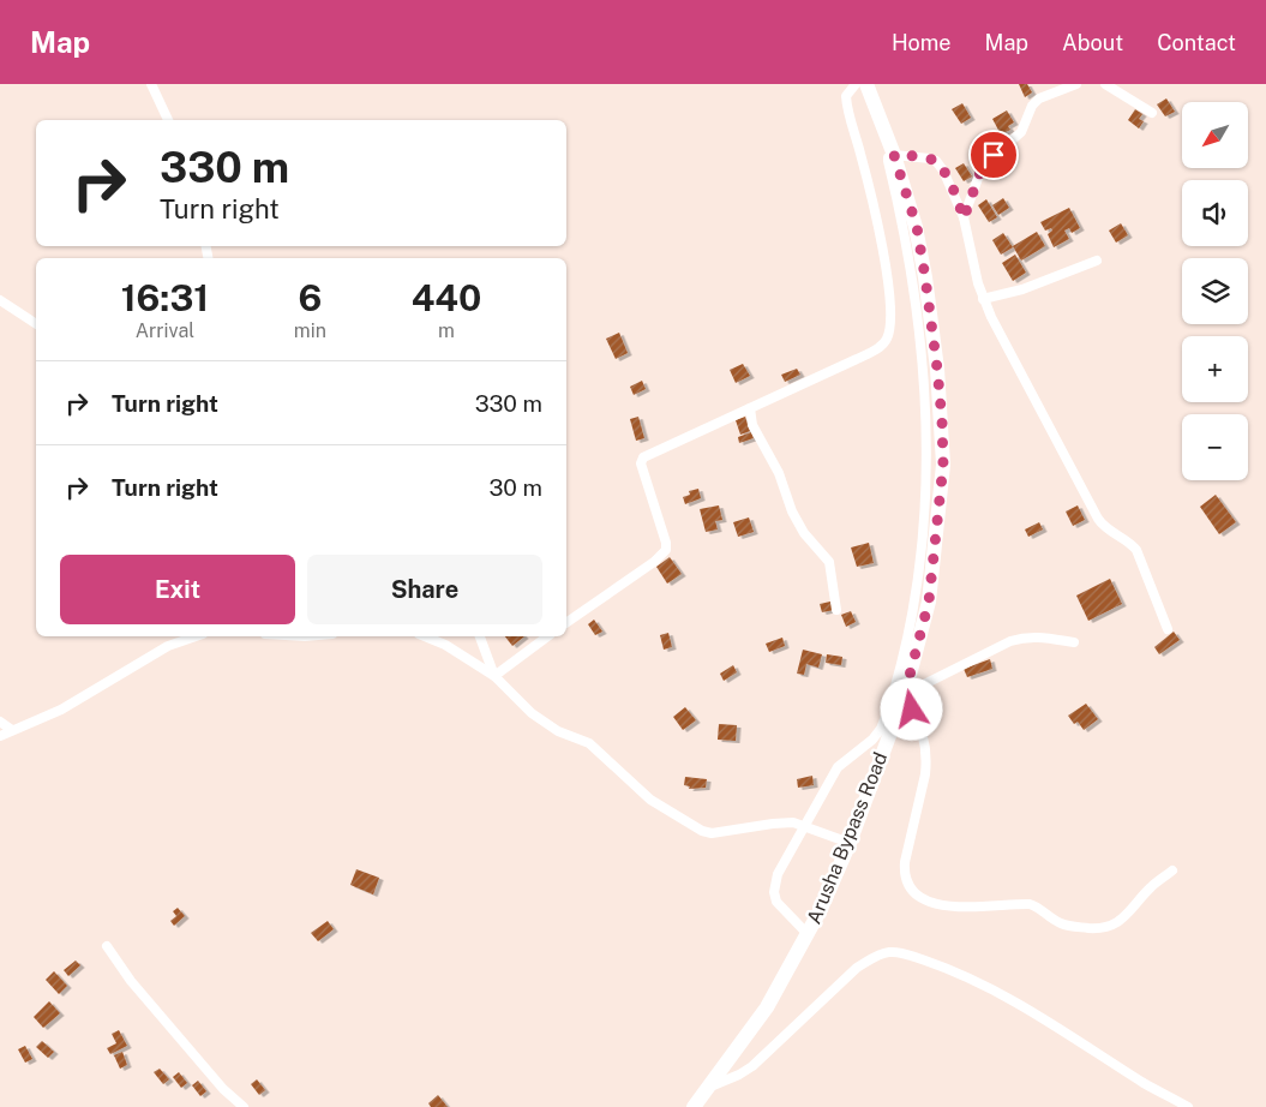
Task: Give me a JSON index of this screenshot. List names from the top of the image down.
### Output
{
  "streets": {
    "main road": ["Arusha Bypass Road"]
  },
  "north": "bottom left",
  "page": {
    "header": "Map",
    "nav": [
      "Home",
      "Map",
      "About",
      "Contact"
    ],
    "map_buttons": ["+", "−"],
    "turn": ["330 m", "Turn right"],
    "eta": [
      "16:31",
      "Arrival",
      "6",
      "min",
      "440",
      "m"
    ],
    "list": [
      {
        "name": "Turn right",
        "value": "330 m"
      },
      {
        "name": "Turn right",
        "value": "30 m"
      }
    ],
    "buttons": ["Exit", "Share"]
  }
}
